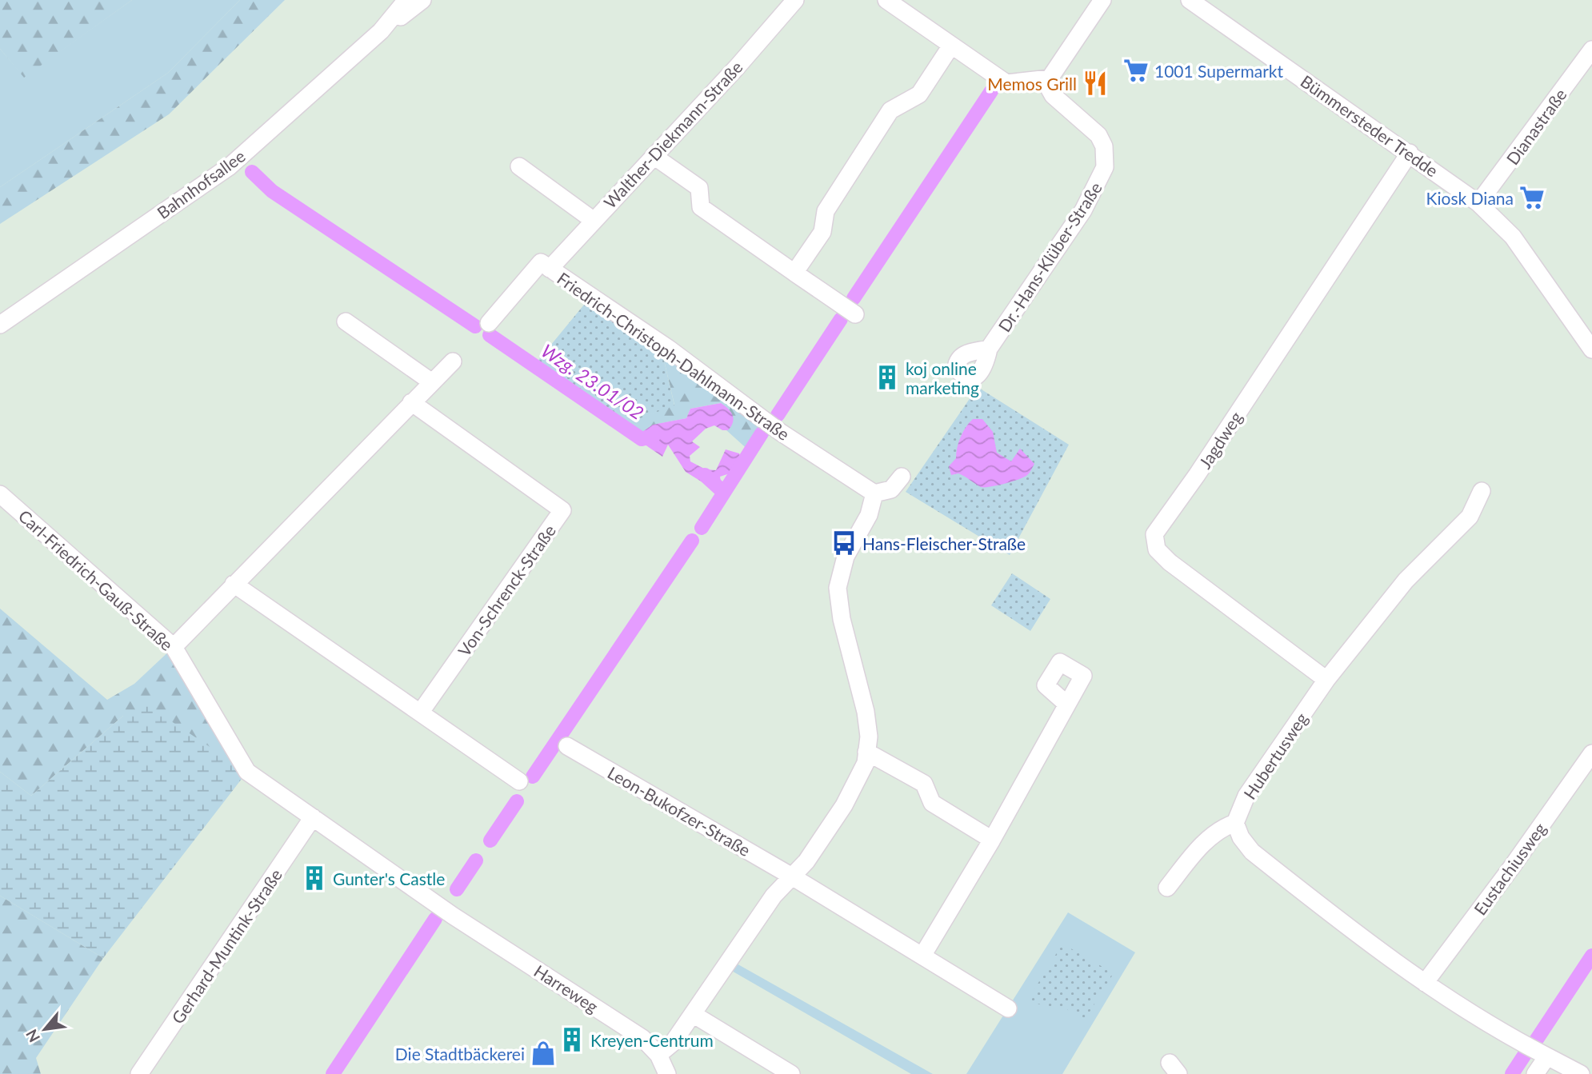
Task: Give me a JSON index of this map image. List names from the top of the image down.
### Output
{
  "streets": {
    "street": [
      "Bümmersteder Tredde",
      "Dianastraße",
      "Walther-Diekmann-Straße",
      "Bahnhofsallee",
      "Dr.-Hans-Klüber-Straße",
      "Friedrich-Christoph-Dahlmann-Straße",
      "Jagdweg",
      "Carl-Friedrich-Gauß-Straße",
      "Von-Schrenck-Straße",
      "Hubertusweg",
      "Leon-Bukofzer-Straße",
      "Eustachiusweg",
      "Gerhard-Muntink-Straße",
      "Harreweg"
    ]
  },
  "crossings": [
    ["Bümmersteder Tredde", "Dianastraße"],
    ["Bümmersteder Tredde", "Jagdweg"],
    ["Walther-Diekmann-Straße", "Friedrich-Christoph-Dahlmann-Straße"],
    ["Jagdweg", "Hubertusweg"],
    ["Carl-Friedrich-Gauß-Straße", "Gerhard-Muntink-Straße"],
    ["Carl-Friedrich-Gauß-Straße", "Harreweg"]
  ],
  "water": ["Wzg. 23.01/02"],
  "places": {
    "supermarket": ["1001 Supermarkt", "Kiosk Diana"],
    "restaurant": ["Memos Grill"],
    "building": ["koj online marketing", "Gunter's Castle", "Kreyen-Centrum"],
    "bus stop": ["Hans-Fleischer-Straße"],
    "shop": ["Die Stadtbäckerei"]
  },
  "north": "bottom left"
}
